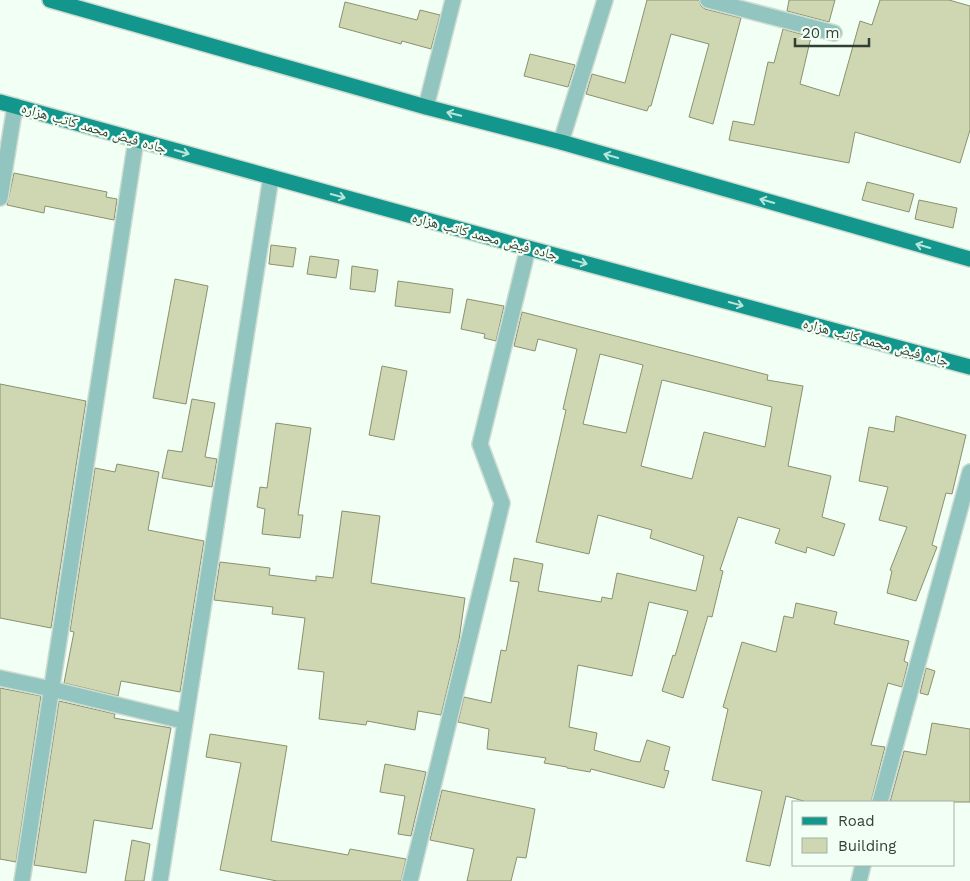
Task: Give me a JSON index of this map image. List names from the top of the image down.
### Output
{
  "streets": {
    "main road": ["جاده فیض محمد کاتب هزاره"]
  },
  "legend": ["Road", "Building"],
  "scale_bar": "20 m"
}
